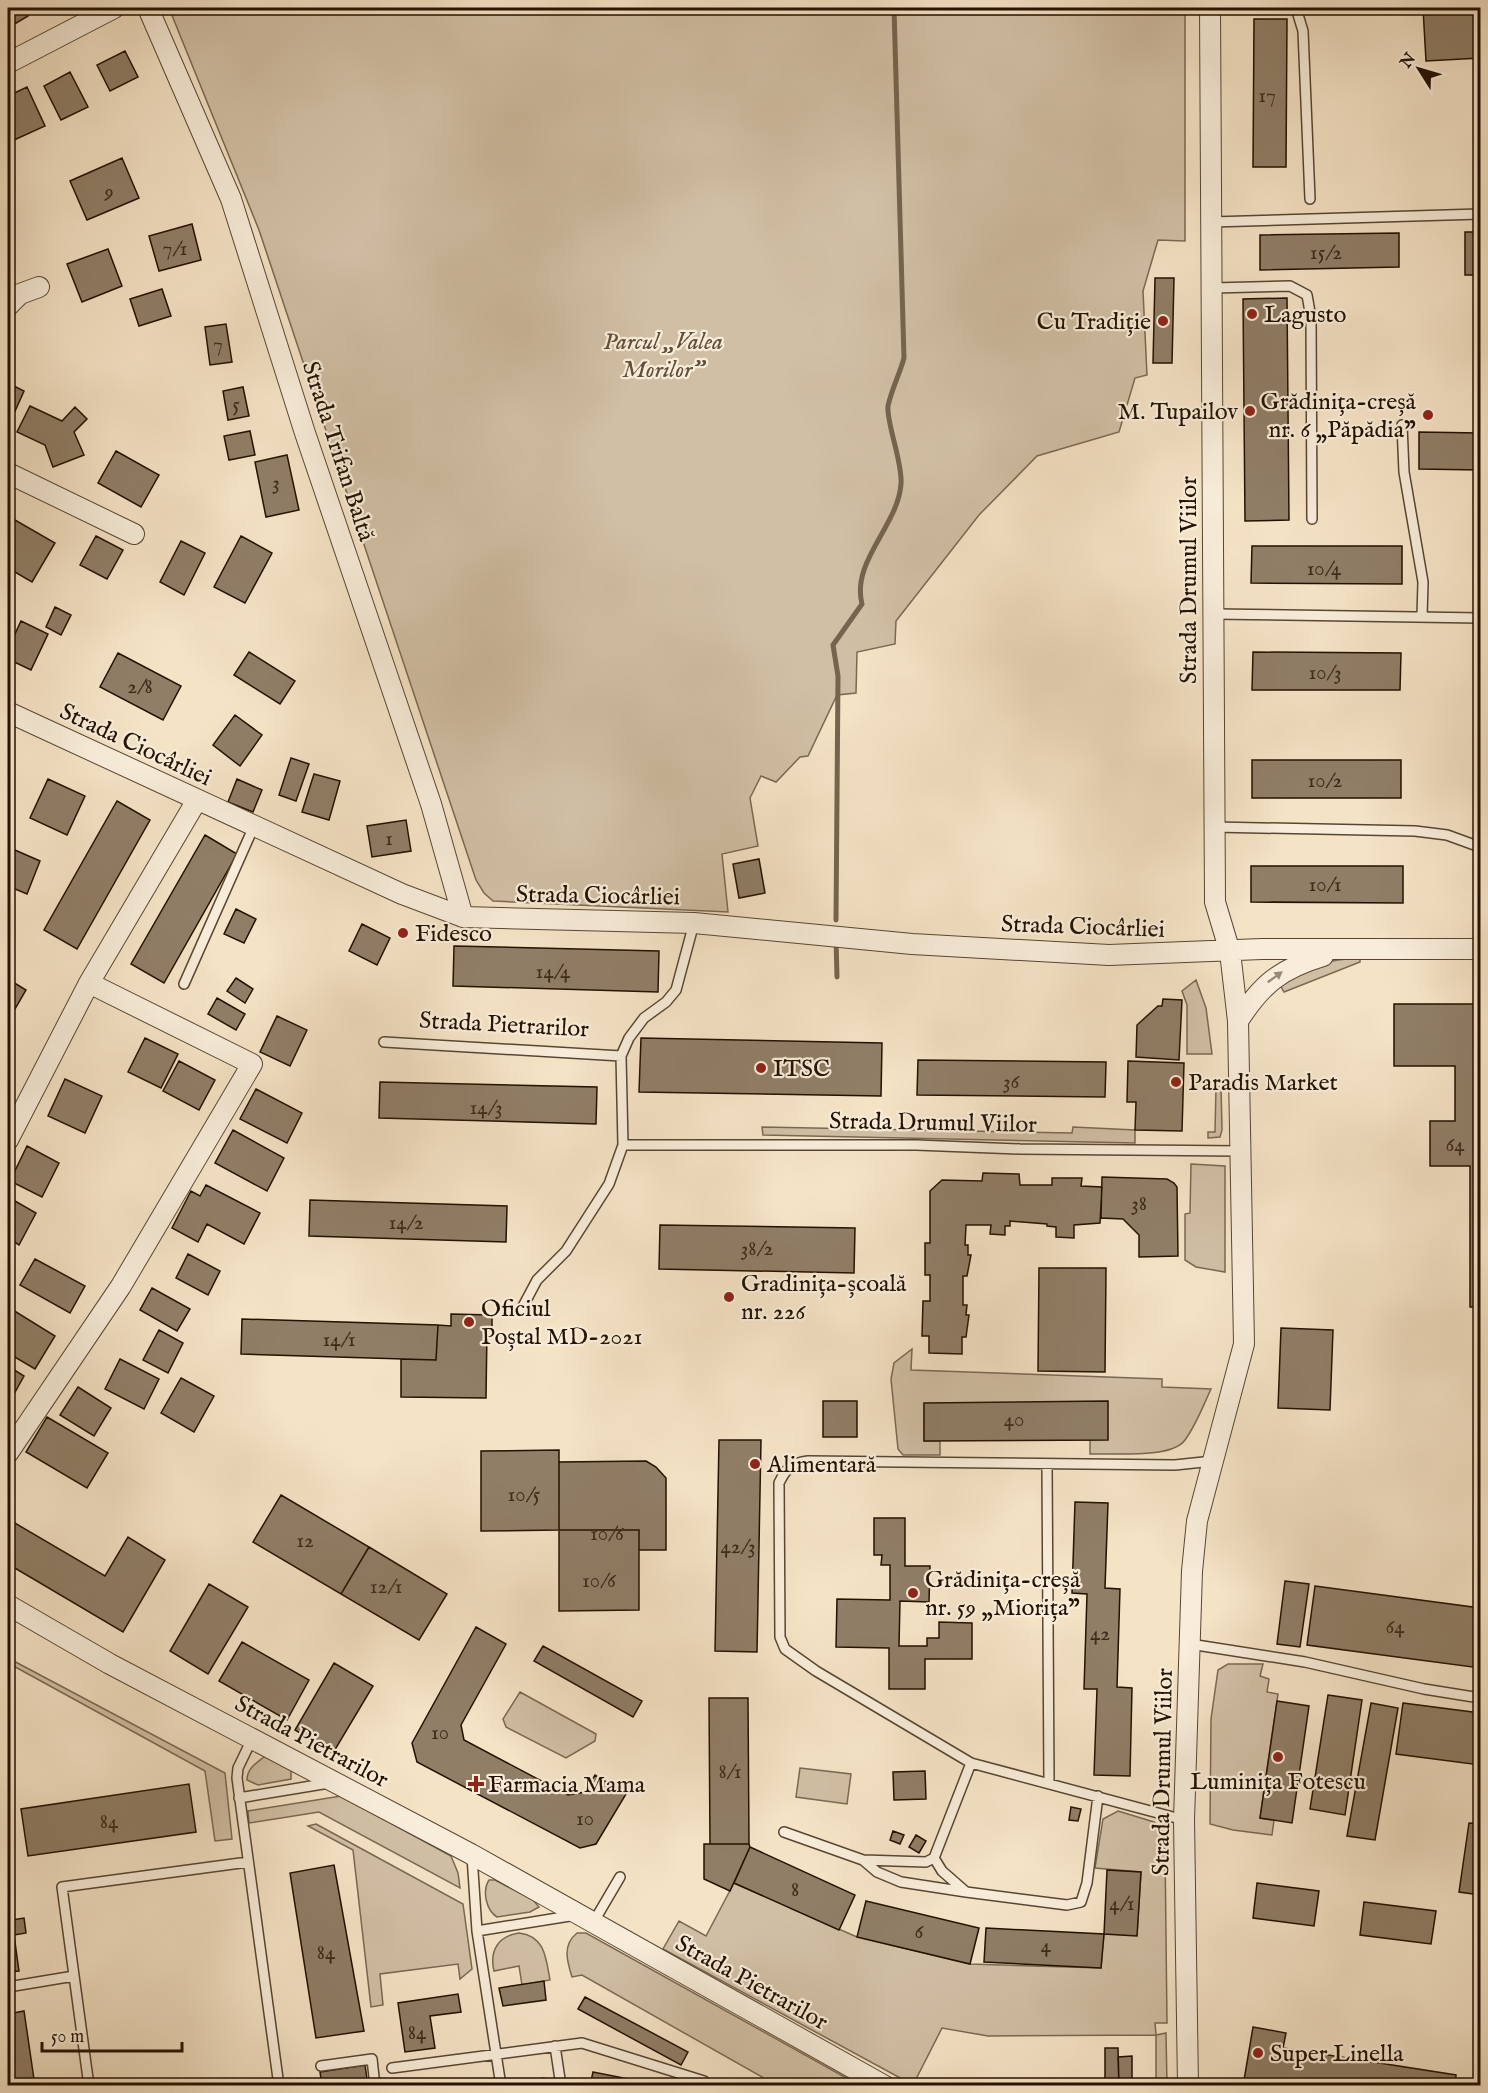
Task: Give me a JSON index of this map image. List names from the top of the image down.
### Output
{
  "streets": {
    "street": [
      "Strada Trifan Baltă",
      "Strada Drumul Viilor",
      "Strada Ciocârliei",
      "Strada Pietrarilor"
    ]
  },
  "crossings": [
    ["Strada Trifan Baltă", "Strada Ciocârliei"],
    ["Strada Drumul Viilor", "Strada Ciocârliei"],
    ["Strada Drumul Viilor", "Strada Pietrarilor"],
    ["Strada Ciocârliei", "Strada Pietrarilor"]
  ],
  "parks": ["Parcul „Valea Morilor”"],
  "places": {
    "other": [
      "Lagusto",
      "Cu Tradiție",
      "M. Tupailov",
      "Grădinița-creșă nr. 6 „Păpădia”",
      "Fidesco",
      "ITSC",
      "Paradis Market",
      "Gradinița-școală nr. 226",
      "Oficiul Poștal MD-2021",
      "Alimentară",
      "Grădinița-creșă nr. 59 „Miorița”",
      "Luminița Fotescu",
      "Super Linella"
    ],
    "health": ["Farmacia Mama"]
  },
  "house_numbers": [
    "17",
    "9",
    "7/1",
    "15/2",
    "7",
    "5",
    "3",
    "10/4",
    "10/3",
    "2/8",
    "10/2",
    "1",
    "10/1",
    "14/4",
    "36",
    "14/3",
    "64",
    "38",
    "14/2",
    "38/2",
    "14/1",
    "40",
    "10/5",
    "10/6",
    "12",
    "42/3",
    "10/6",
    "12/1",
    "64",
    "42",
    "10",
    "8/1",
    "10",
    "84",
    "8",
    "4/1",
    "6",
    "4",
    "84",
    "84"
  ],
  "scale_bar": "50 m",
  "north": "top left"
}
